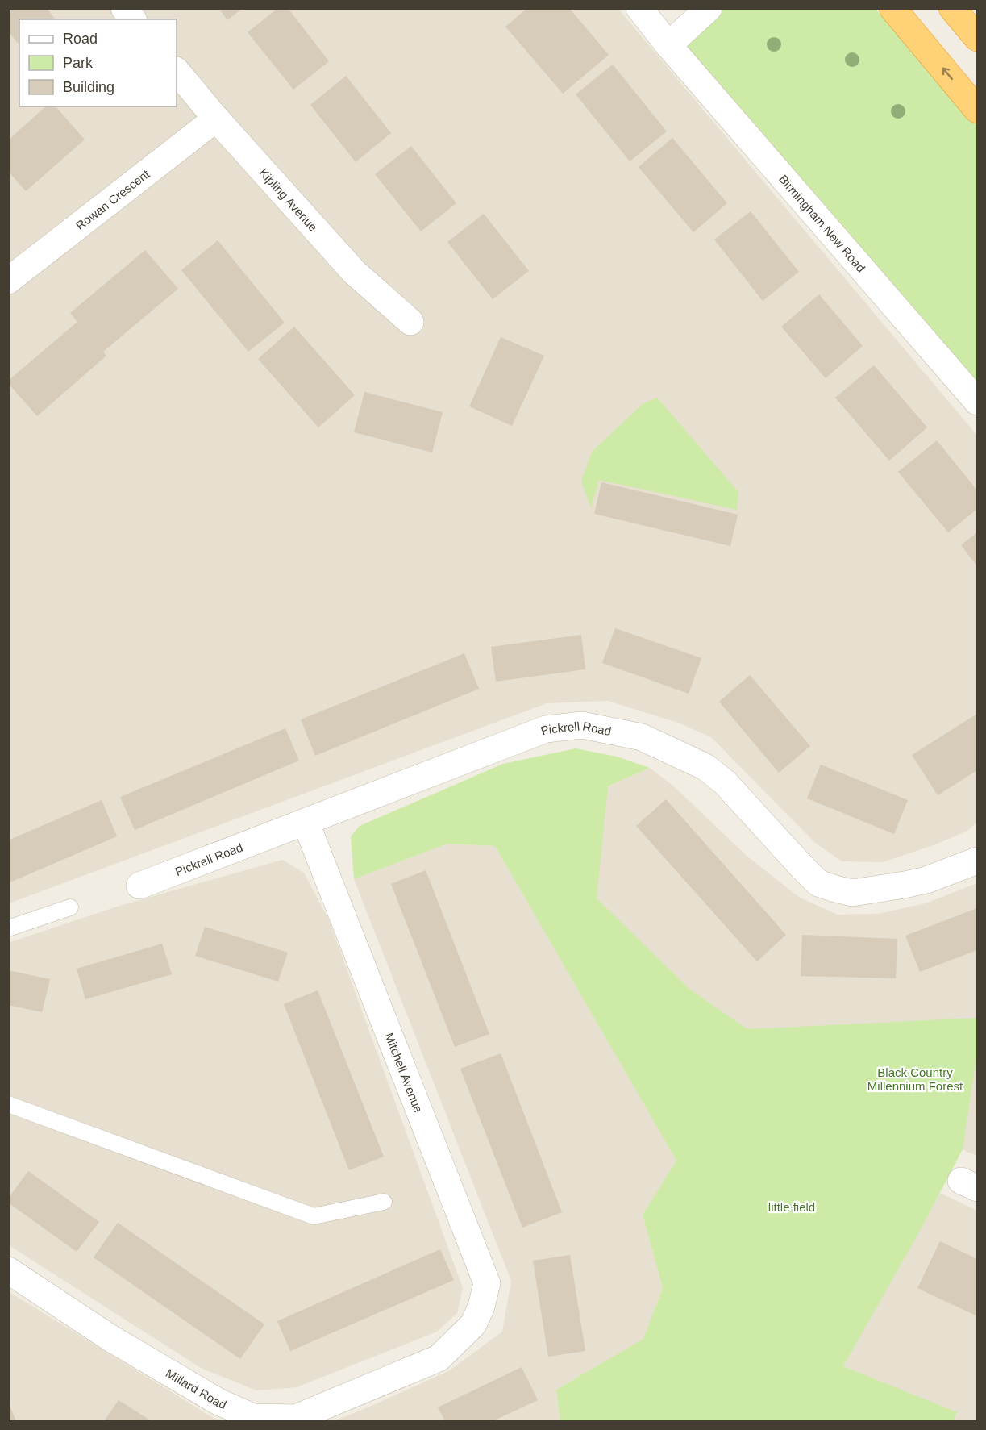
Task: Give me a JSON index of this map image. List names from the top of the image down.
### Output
{
  "streets": {
    "street": [
      "Rowan Crescent",
      "Kipling Avenue",
      "Birmingham New Road",
      "Pickrell Road",
      "Mitchell Avenue",
      "Millard Road"
    ]
  },
  "crossings": [
    ["Rowan Crescent", "Kipling Avenue"],
    ["Pickrell Road", "Mitchell Avenue"],
    ["Mitchell Avenue", "Millard Road"]
  ],
  "parks": ["Black Country Millennium Forest", "little field"],
  "legend": ["Road", "Park", "Building"]
}
